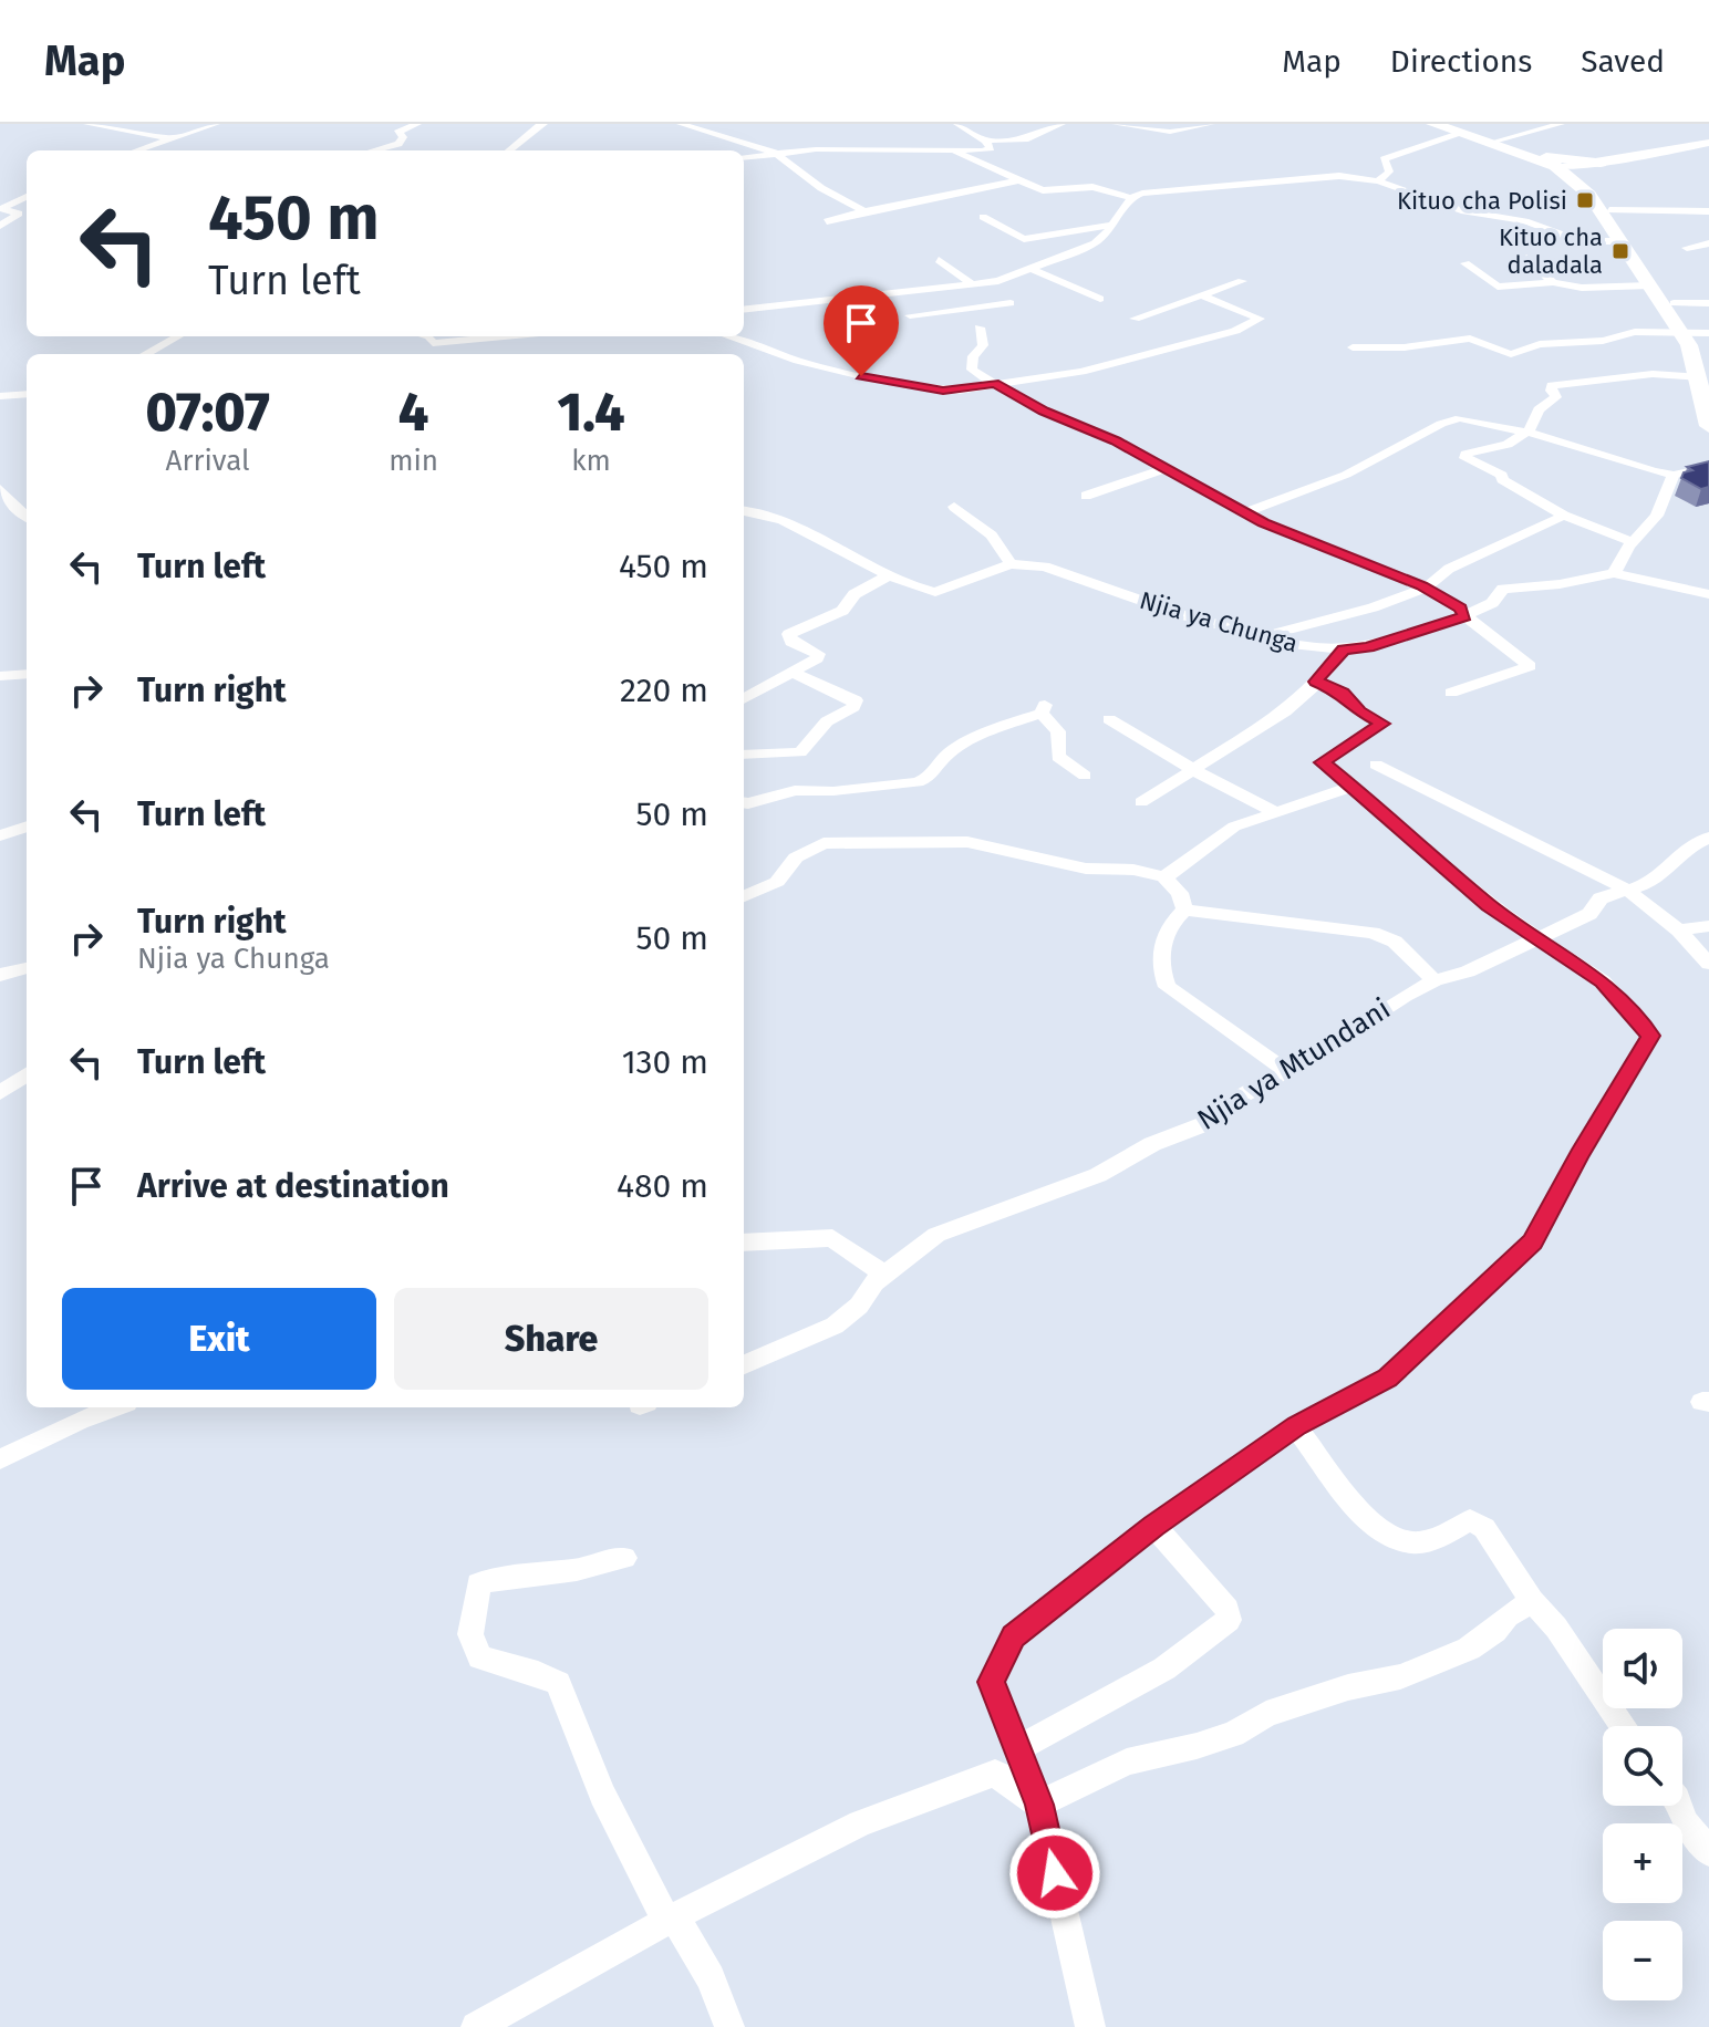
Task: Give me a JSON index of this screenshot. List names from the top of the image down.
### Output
{
  "streets": {
    "street": ["Njia ya Chunga", "Njia ya Mtundani"]
  },
  "places": {
    "transit": ["Kituo cha Polisi", "Kituo cha daladala"]
  },
  "page": {
    "header": "Map",
    "nav": ["Map", "Directions", "Saved"],
    "turn": ["450 m", "Turn left"],
    "eta": [
      "07:07",
      "Arrival",
      "4",
      "min",
      "1.4",
      "km"
    ],
    "list": [
      {
        "name": "Turn left",
        "value": "450 m"
      },
      {
        "name": "Turn right",
        "value": "220 m"
      },
      {
        "name": "Turn left",
        "value": "50 m"
      },
      {
        "name": "Turn right",
        "note": "Njia ya Chunga",
        "value": "50 m"
      },
      {
        "name": "Turn left",
        "value": "130 m"
      },
      {
        "name": "Arrive at destination",
        "value": "480 m"
      }
    ],
    "buttons": ["Exit", "Share"],
    "map_buttons": ["+", "−"]
  }
}
